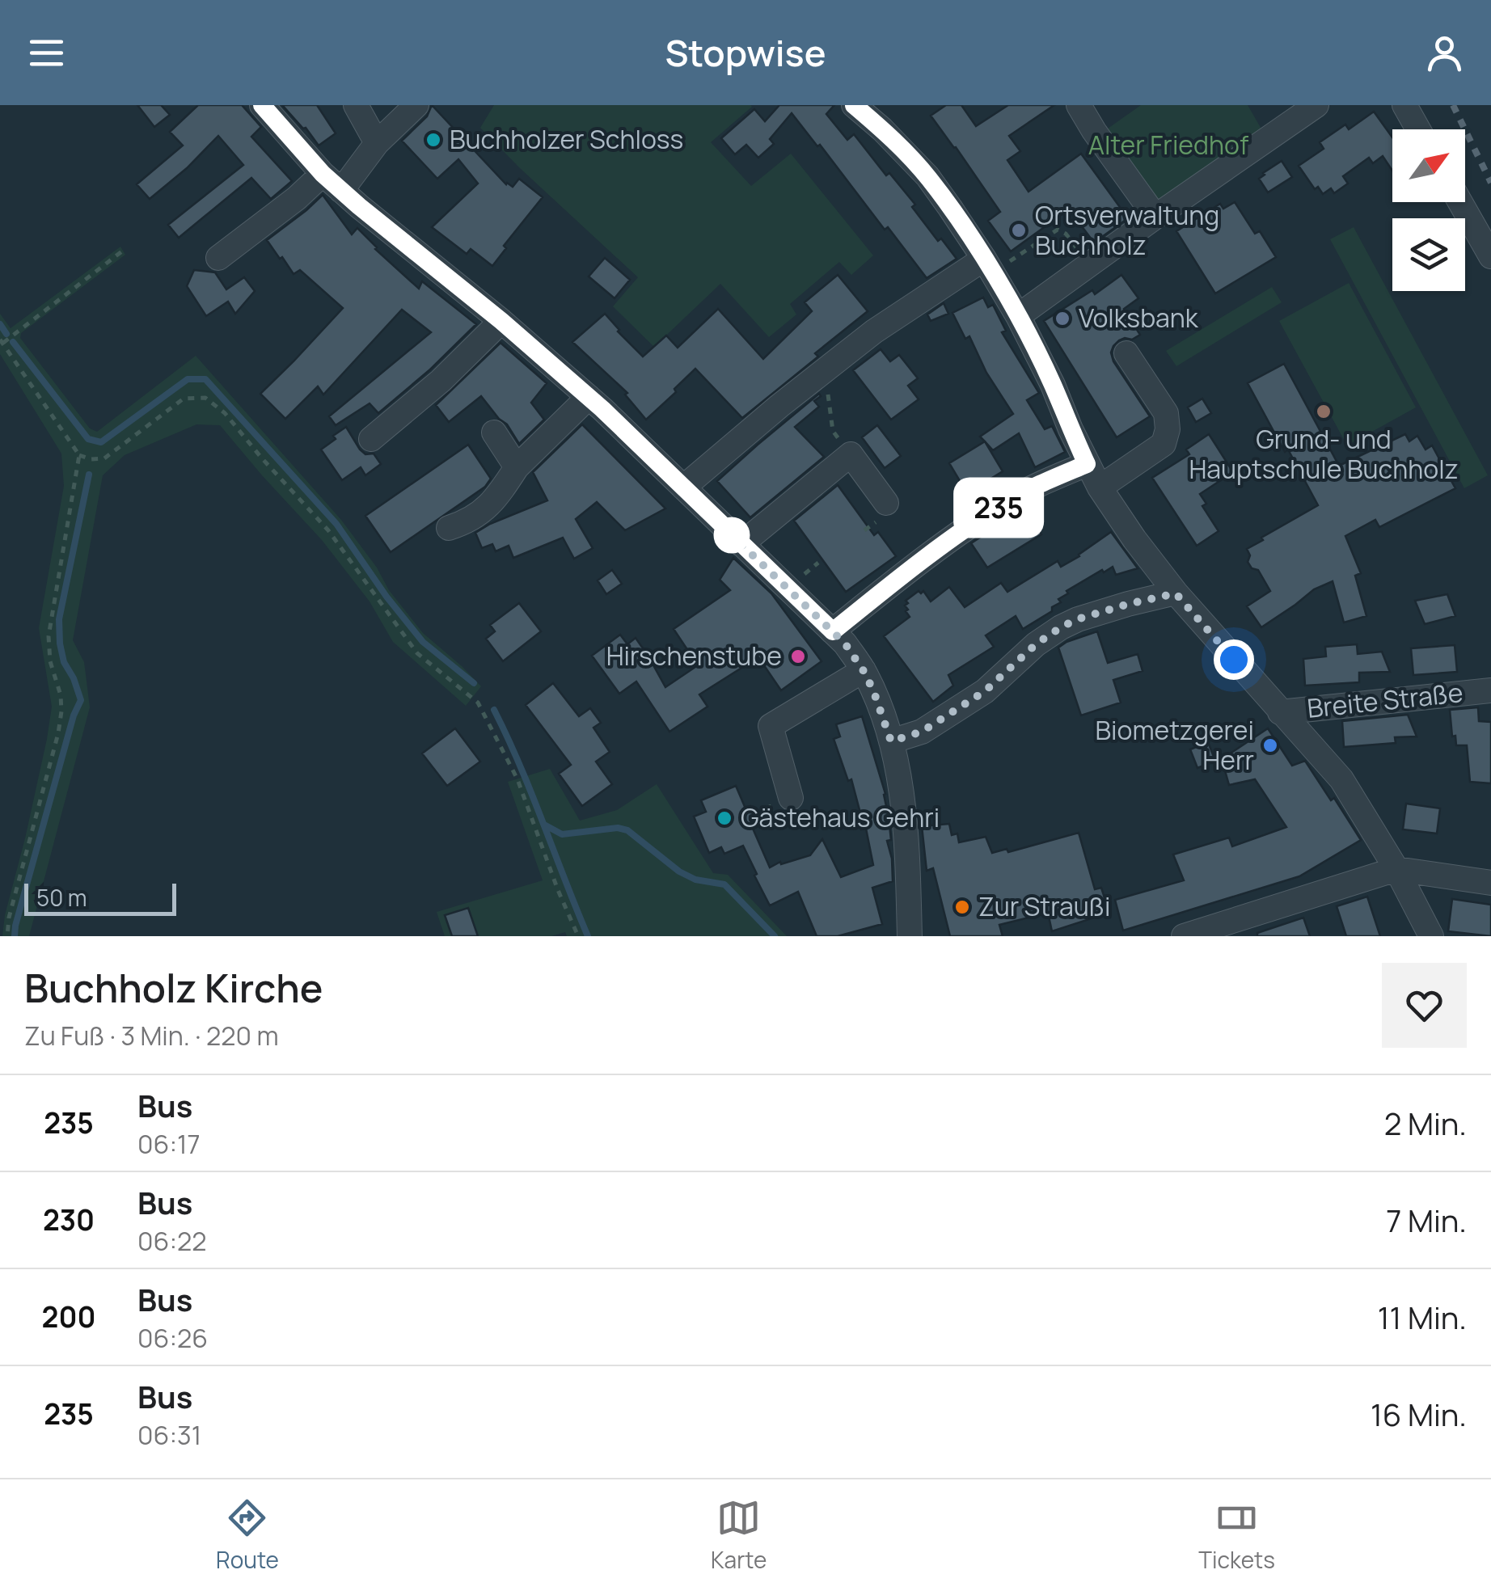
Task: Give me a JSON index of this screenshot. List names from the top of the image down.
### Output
{
  "streets": {
    "street": ["Breite Straße"]
  },
  "parks": ["Alter Friedhof"],
  "places": [
    "Buchholzer Schloss",
    "Ortsverwaltung Buchholz",
    "Volksbank",
    "Grund- und Hauptschule Buchholz",
    "Hirschenstube",
    "Biometzgerei Herr",
    "Gästehaus Gehri",
    "Zur Straußi"
  ],
  "lines": ["bus line 235"],
  "scale_bar": "50 m",
  "north": "top right",
  "page": {
    "header": "Stopwise",
    "on_map": "235",
    "scale": "50 m",
    "heading": ["Buchholz Kirche", "Zu Fuß · 3 Min. · 220 m"],
    "list": [
      {
        "mark": "235",
        "name": "Bus",
        "note": "06:17",
        "value": "2 Min."
      },
      {
        "mark": "230",
        "name": "Bus",
        "note": "06:22",
        "value": "7 Min."
      },
      {
        "mark": "200",
        "name": "Bus",
        "note": "06:26",
        "value": "11 Min."
      },
      {
        "mark": "235",
        "name": "Bus",
        "note": "06:31",
        "value": "16 Min."
      }
    ],
    "tabs": ["Route", "Karte", "Tickets"]
  }
}
